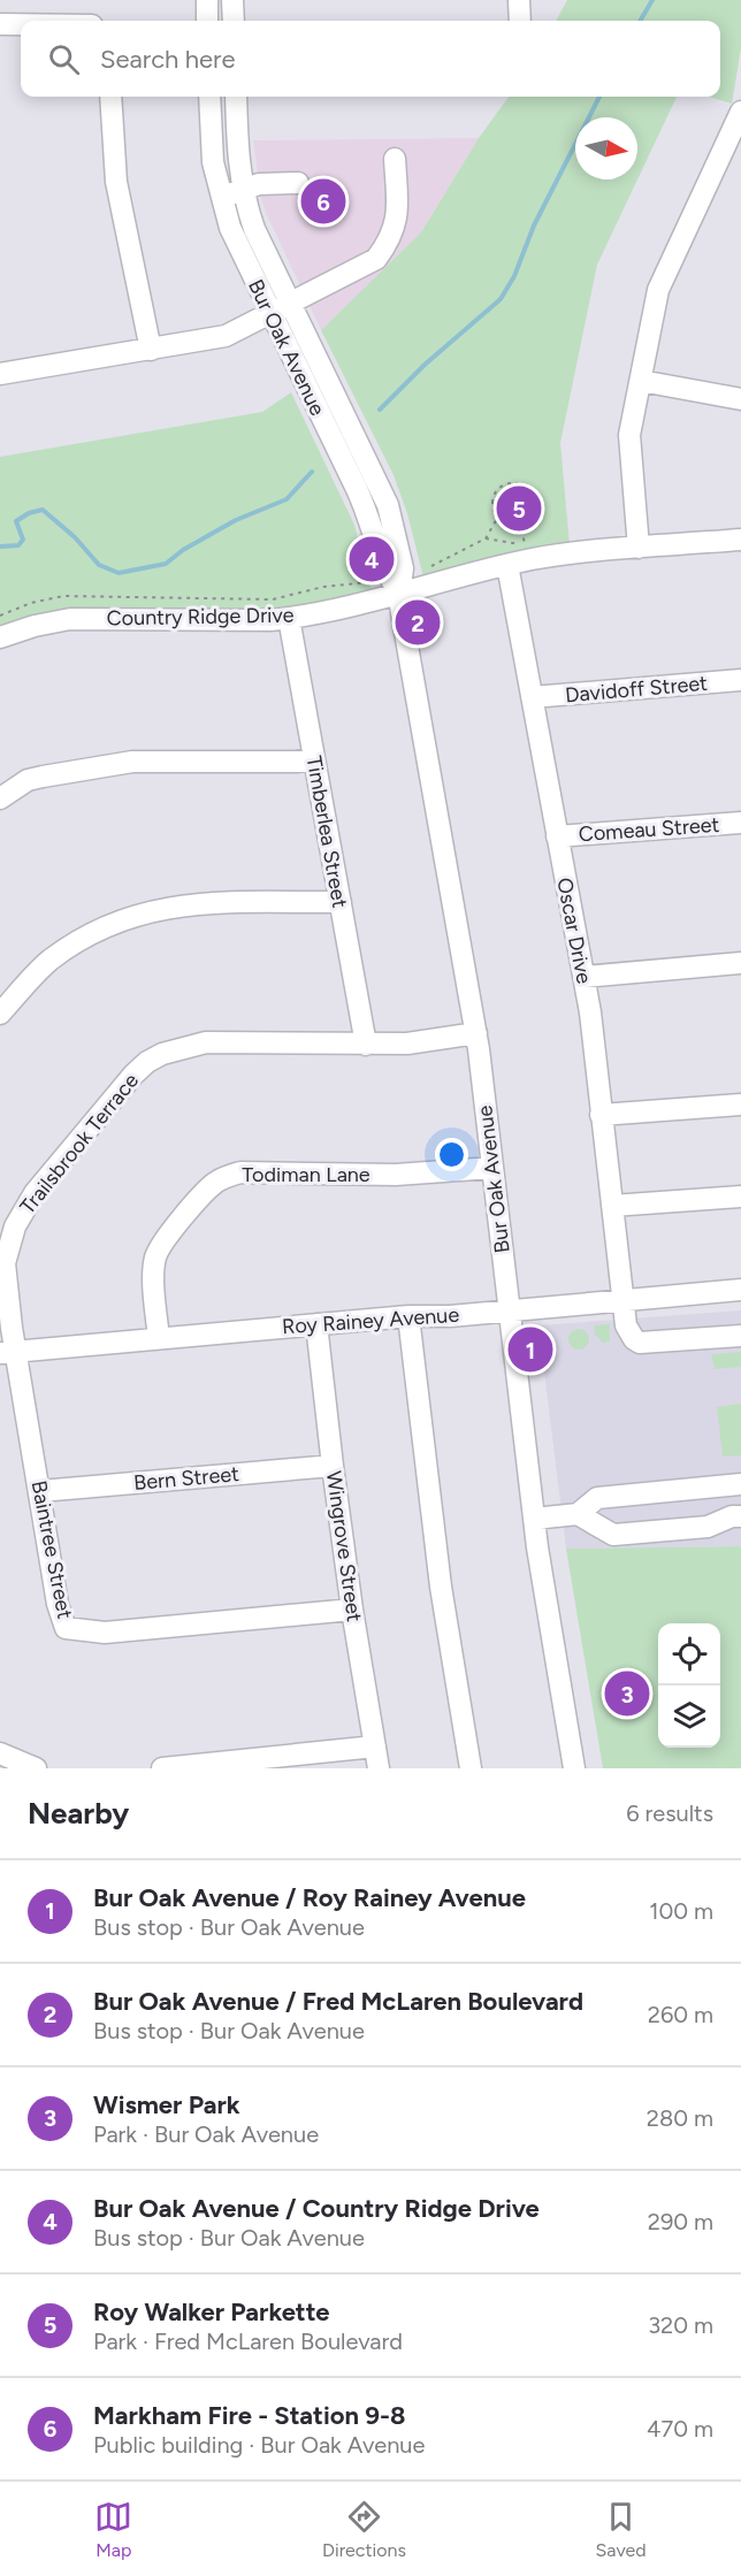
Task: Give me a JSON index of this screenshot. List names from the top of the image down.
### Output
{
  "streets": {
    "street": [
      "Bur Oak Avenue",
      "Country Ridge Drive",
      "Davidoff Street",
      "Comeau Street",
      "Timberlea Street",
      "Oscar Drive",
      "Trailsbrook Terrace",
      "Todiman Lane",
      "Roy Rainey Avenue",
      "Bern Street",
      "Wingrove Street",
      "Baintree Street"
    ]
  },
  "crossings": [
    ["Bur Oak Avenue", "Country Ridge Drive"],
    ["Bur Oak Avenue", "Trailsbrook Terrace"],
    ["Bur Oak Avenue", "Todiman Lane"],
    ["Bur Oak Avenue", "Roy Rainey Avenue"],
    ["Country Ridge Drive", "Timberlea Street"],
    ["Country Ridge Drive", "Oscar Drive"],
    ["Davidoff Street", "Oscar Drive"],
    ["Comeau Street", "Oscar Drive"],
    ["Timberlea Street", "Trailsbrook Terrace"],
    ["Oscar Drive", "Roy Rainey Avenue"],
    ["Trailsbrook Terrace", "Roy Rainey Avenue"],
    ["Trailsbrook Terrace", "Baintree Street"],
    ["Todiman Lane", "Roy Rainey Avenue"],
    ["Roy Rainey Avenue", "Wingrove Street"],
    ["Roy Rainey Avenue", "Baintree Street"],
    ["Bern Street", "Wingrove Street"],
    ["Bern Street", "Baintree Street"],
    ["Wingrove Street", "Baintree Street"]
  ],
  "north": "right",
  "page": {
    "search": "Search here",
    "pins": [
      "6",
      "5",
      "4",
      "2",
      "1",
      "3"
    ],
    "heading": ["Nearby", "6 results"],
    "list": [
      {
        "mark": "1",
        "name": "Bur Oak Avenue / Roy Rainey Avenue",
        "note": "Bus stop · Bur Oak Avenue",
        "value": "100 m"
      },
      {
        "mark": "2",
        "name": "Bur Oak Avenue / Fred McLaren Boulevard",
        "note": "Bus stop · Bur Oak Avenue",
        "value": "260 m"
      },
      {
        "mark": "3",
        "name": "Wismer Park",
        "note": "Park · Bur Oak Avenue",
        "value": "280 m"
      },
      {
        "mark": "4",
        "name": "Bur Oak Avenue / Country Ridge Drive",
        "note": "Bus stop · Bur Oak Avenue",
        "value": "290 m"
      },
      {
        "mark": "5",
        "name": "Roy Walker Parkette",
        "note": "Park · Fred McLaren Boulevard",
        "value": "320 m"
      },
      {
        "mark": "6",
        "name": "Markham Fire - Station 9-8",
        "note": "Public building · Bur Oak Avenue",
        "value": "470 m"
      }
    ],
    "nav": ["Map", "Directions", "Saved"]
  }
}
